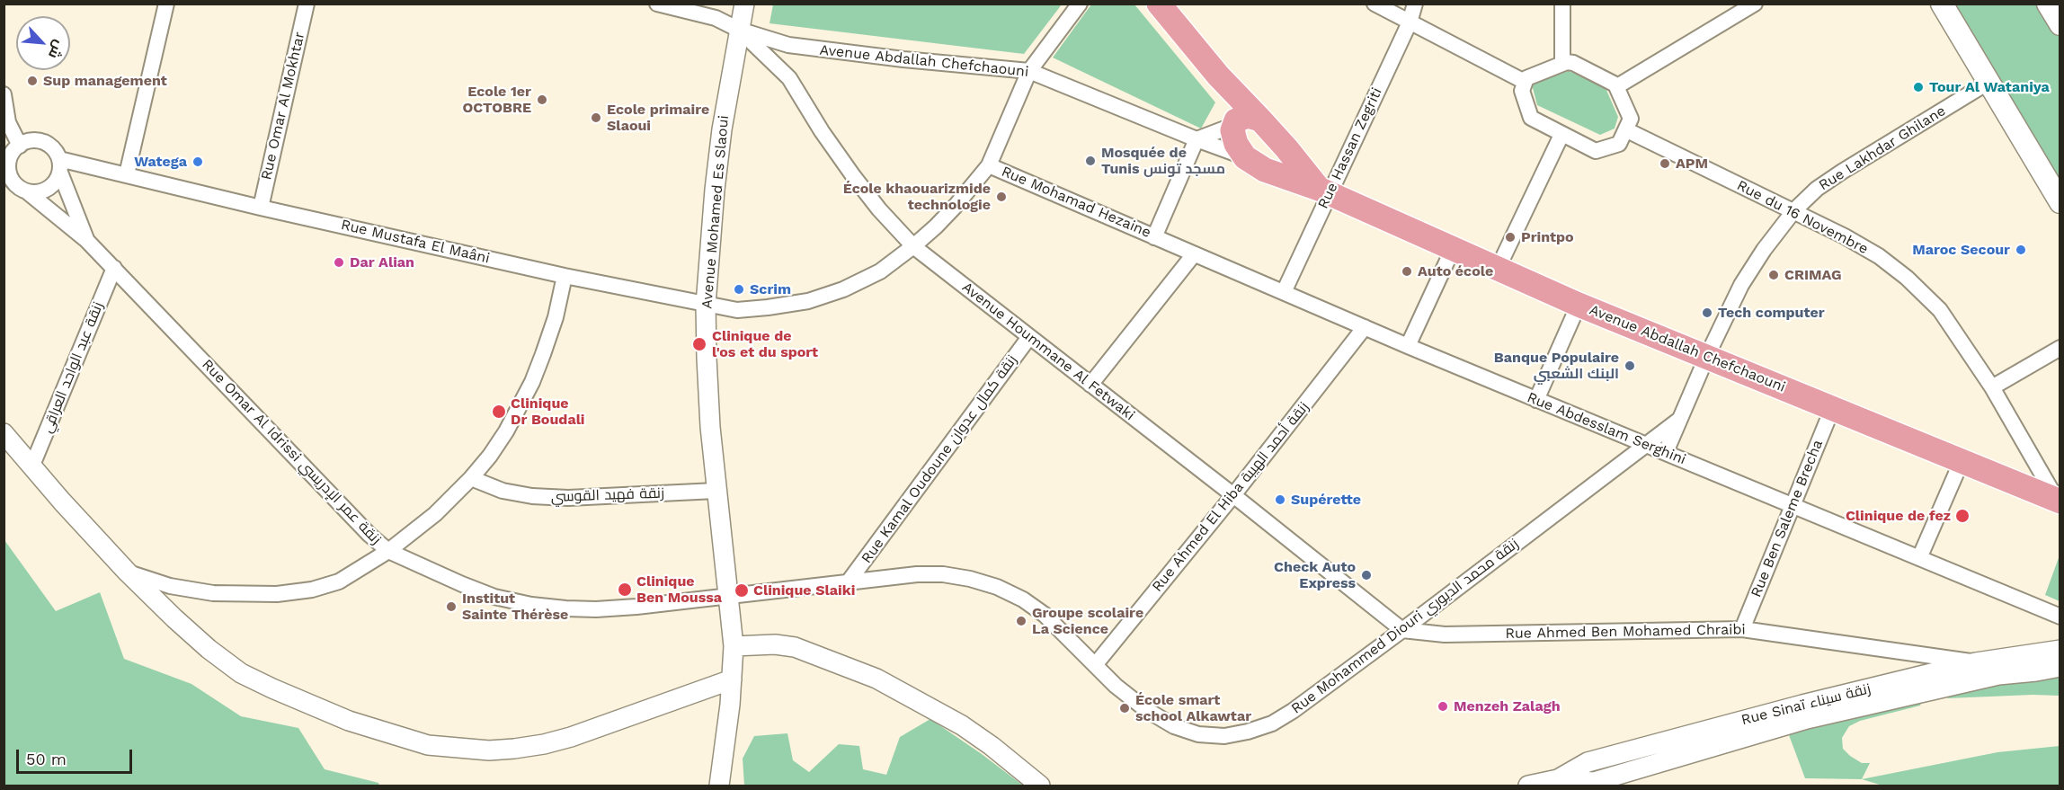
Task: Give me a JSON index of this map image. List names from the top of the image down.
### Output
{
  "streets": {
    "main road": ["Avenue Abdallah Chefchaouni"],
    "street": [
      "Rue Omar Al Mokhtar",
      "Rue Hassan Zegriti",
      "Rue Lakhdar Ghilane",
      "Rue Mohamad Hezaine",
      "Avenue Mohamed Es Slaoui",
      "Rue du 16 Novembre",
      "Rue Mustafa El Maâni",
      "Avenue Hoummane Al Fetwaki",
      "زنقة عبد الواحد العراقي",
      "Rue Abdesslam Serghini",
      "Rue Omar Al Idrissi زنقة عمر الإدريسي",
      "Rue Kamal Oudoune زنقة كمال عدوان",
      "زنقة فهيد القوسي",
      "Rue Ahmed El Hiba زنقة أحمد الهيبة",
      "Rue Ben Saleme Brecha",
      "Rue Mohammed Diouri زنقة محمد الديوري",
      "Rue Ahmed Ben Mohamed Chraibi",
      "Rue Sinaï زنقة سيناء"
    ]
  },
  "crossings": [
    ["Avenue Abdallah Chefchaouni", "Rue Hassan Zegriti"],
    ["Avenue Abdallah Chefchaouni", "Rue Lakhdar Ghilane"],
    ["Avenue Abdallah Chefchaouni", "Rue Mohamad Hezaine"],
    ["Avenue Abdallah Chefchaouni", "Avenue Mohamed Es Slaoui"],
    ["Avenue Abdallah Chefchaouni", "Rue du 16 Novembre"],
    ["Avenue Abdallah Chefchaouni", "Rue Mustafa El Maâni"],
    ["Avenue Abdallah Chefchaouni", "Avenue Hoummane Al Fetwaki"],
    ["Avenue Abdallah Chefchaouni", "Rue Ben Saleme Brecha"],
    ["Rue Omar Al Mokhtar", "Rue Mustafa El Maâni"],
    ["Rue Hassan Zegriti", "Rue Abdesslam Serghini"],
    ["Rue Lakhdar Ghilane", "Rue du 16 Novembre"],
    ["Rue Lakhdar Ghilane", "Rue Abdesslam Serghini"],
    ["Rue Lakhdar Ghilane", "Rue Mohammed Diouri زنقة محمد الديوري"],
    ["Rue Mohamad Hezaine", "Rue Mustafa El Maâni"],
    ["Rue Mohamad Hezaine", "Rue Abdesslam Serghini"],
    ["Avenue Mohamed Es Slaoui", "Rue Mustafa El Maâni"],
    ["Avenue Mohamed Es Slaoui", "Avenue Hoummane Al Fetwaki"],
    ["Avenue Mohamed Es Slaoui", "Rue Omar Al Idrissi زنقة عمر الإدريسي"],
    ["Avenue Mohamed Es Slaoui", "زنقة فهيد القوسي"],
    ["Avenue Mohamed Es Slaoui", "Rue Mohammed Diouri زنقة محمد الديوري"],
    ["Rue Mustafa El Maâni", "Avenue Hoummane Al Fetwaki"],
    ["Rue Mustafa El Maâni", "Rue Omar Al Idrissi زنقة عمر الإدريسي"],
    ["Avenue Hoummane Al Fetwaki", "Rue Kamal Oudoune زنقة كمال عدوان"],
    ["Avenue Hoummane Al Fetwaki", "Rue Ahmed El Hiba زنقة أحمد الهيبة"],
    ["Avenue Hoummane Al Fetwaki", "Rue Mohammed Diouri زنقة محمد الديوري"],
    ["Avenue Hoummane Al Fetwaki", "Rue Ahmed Ben Mohamed Chraibi"],
    ["زنقة عبد الواحد العراقي", "Rue Omar Al Idrissi زنقة عمر الإدريسي"],
    ["Rue Abdesslam Serghini", "Rue Ahmed El Hiba زنقة أحمد الهيبة"],
    ["Rue Abdesslam Serghini", "Rue Ben Saleme Brecha"],
    ["Rue Abdesslam Serghini", "Rue Mohammed Diouri زنقة محمد الديوري"],
    ["Rue Omar Al Idrissi زنقة عمر الإدريسي", "Rue Mohammed Diouri زنقة محمد الديوري"],
    ["Rue Kamal Oudoune زنقة كمال عدوان", "Rue Mohammed Diouri زنقة محمد الديوري"],
    ["Rue Ahmed El Hiba زنقة أحمد الهيبة", "Rue Mohammed Diouri زنقة محمد الديوري"],
    ["Rue Ben Saleme Brecha", "Rue Ahmed Ben Mohamed Chraibi"],
    ["Rue Mohammed Diouri زنقة محمد الديوري", "Rue Ahmed Ben Mohamed Chraibi"],
    ["Rue Ahmed Ben Mohamed Chraibi", "Rue Sinaï زنقة سيناء"]
  ],
  "places": [
    "Sup management",
    "Tour Al Wataniya",
    "Ecole 1er OCTOBRE",
    "Ecole primaire Slaoui",
    "Mosquée de Tunis مسجد تونس",
    "Watega",
    "APM",
    "École khaouarizmide technologie",
    "Printpo",
    "Maroc Secour",
    "Dar Alian",
    "Auto école",
    "CRIMAG",
    "Scrim",
    "Tech computer",
    "Clinique de l'os et du sport",
    "Banque Populaire البنك الشعبي",
    "Clinique Dr Boudali",
    "Supérette",
    "Clinique de fez",
    "Check Auto Express",
    "Clinique Ben Moussa",
    "Clinique Slaiki",
    "Institut Sainte Thérèse",
    "Groupe scolaire La Science",
    "Menzeh Zalagh",
    "École smart school Alkawtar"
  ],
  "scale_bar": "50 m",
  "north": "bottom right"
}
